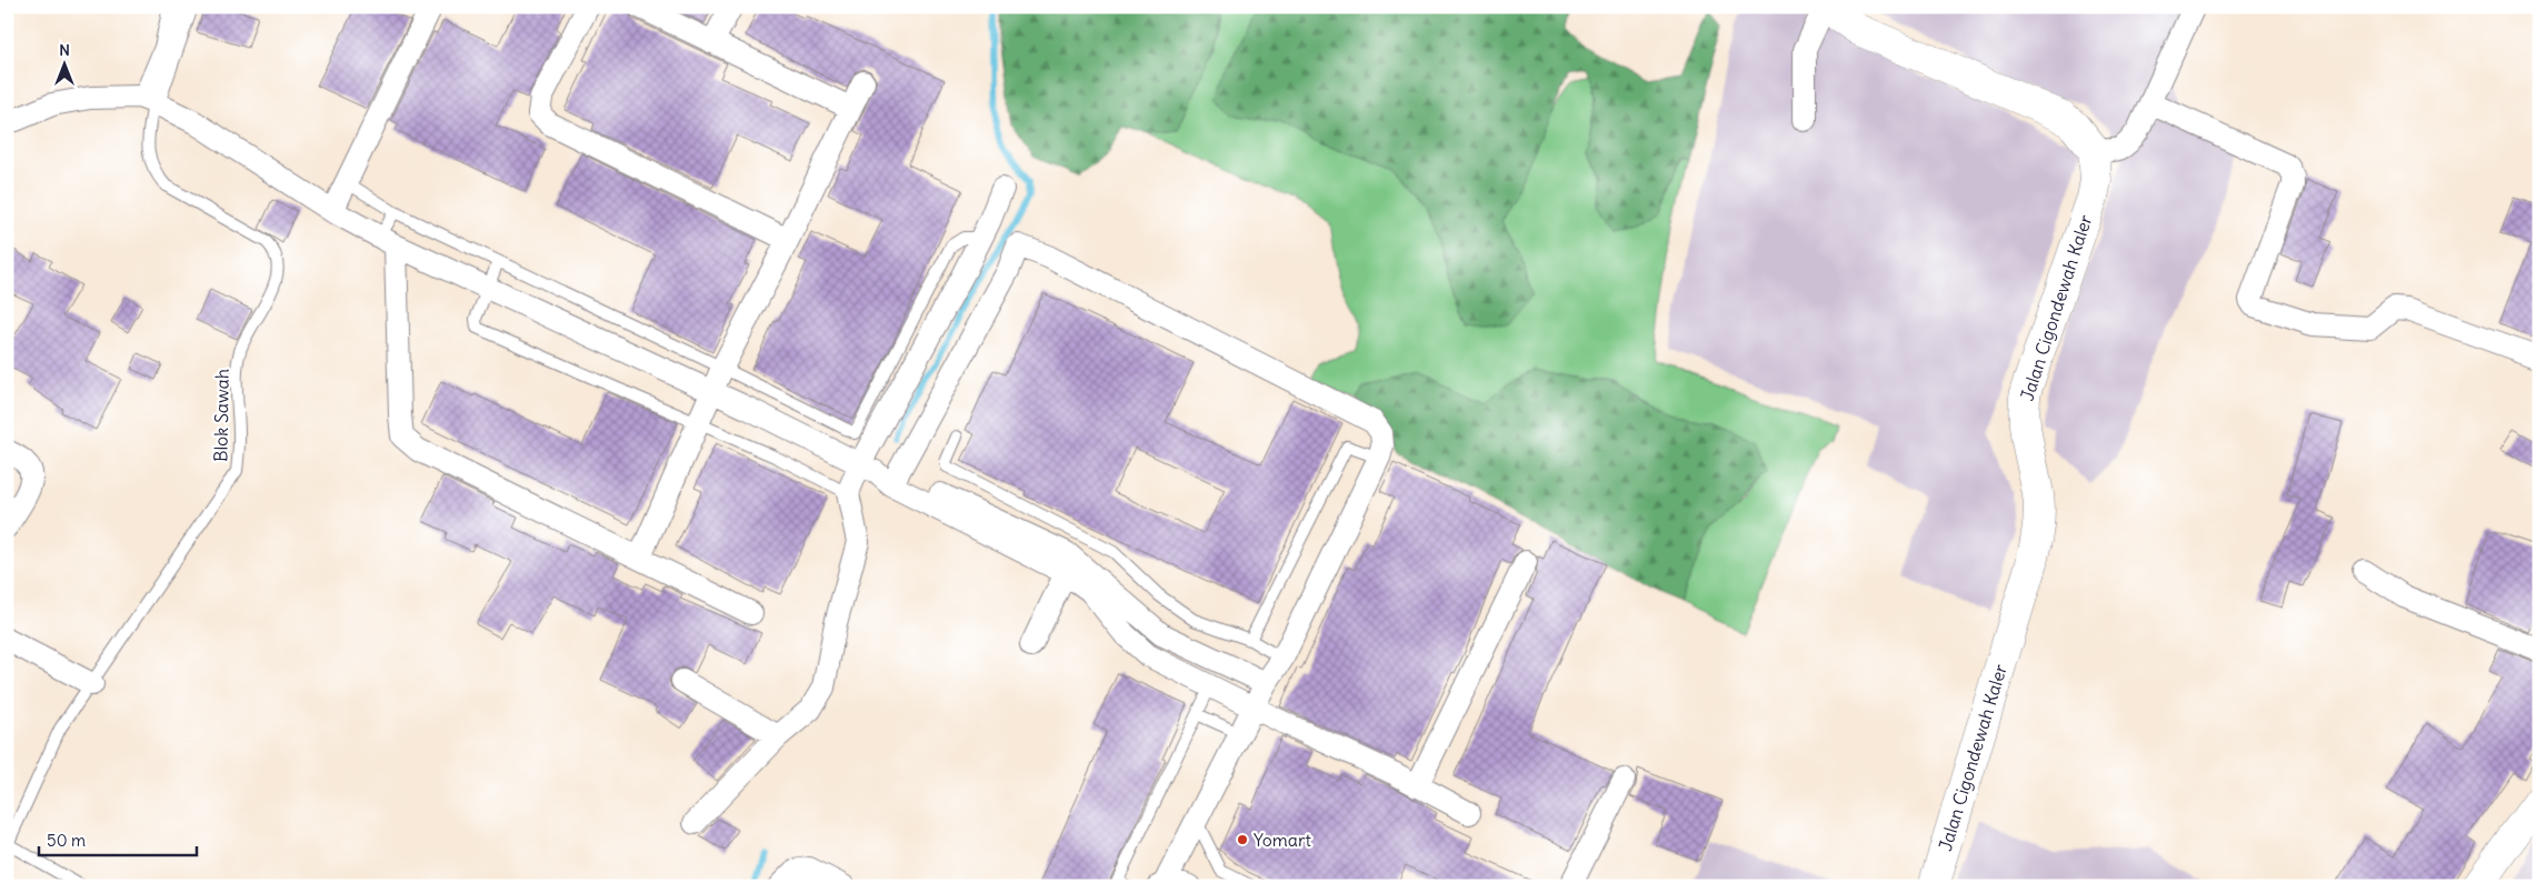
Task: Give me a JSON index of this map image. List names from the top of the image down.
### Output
{
  "streets": {
    "main road": ["Jalan Cigondewah Kaler"],
    "lane": ["Blok Sawah"]
  },
  "places": ["Yomart"],
  "scale_bar": "50 m",
  "north": "top"
}
